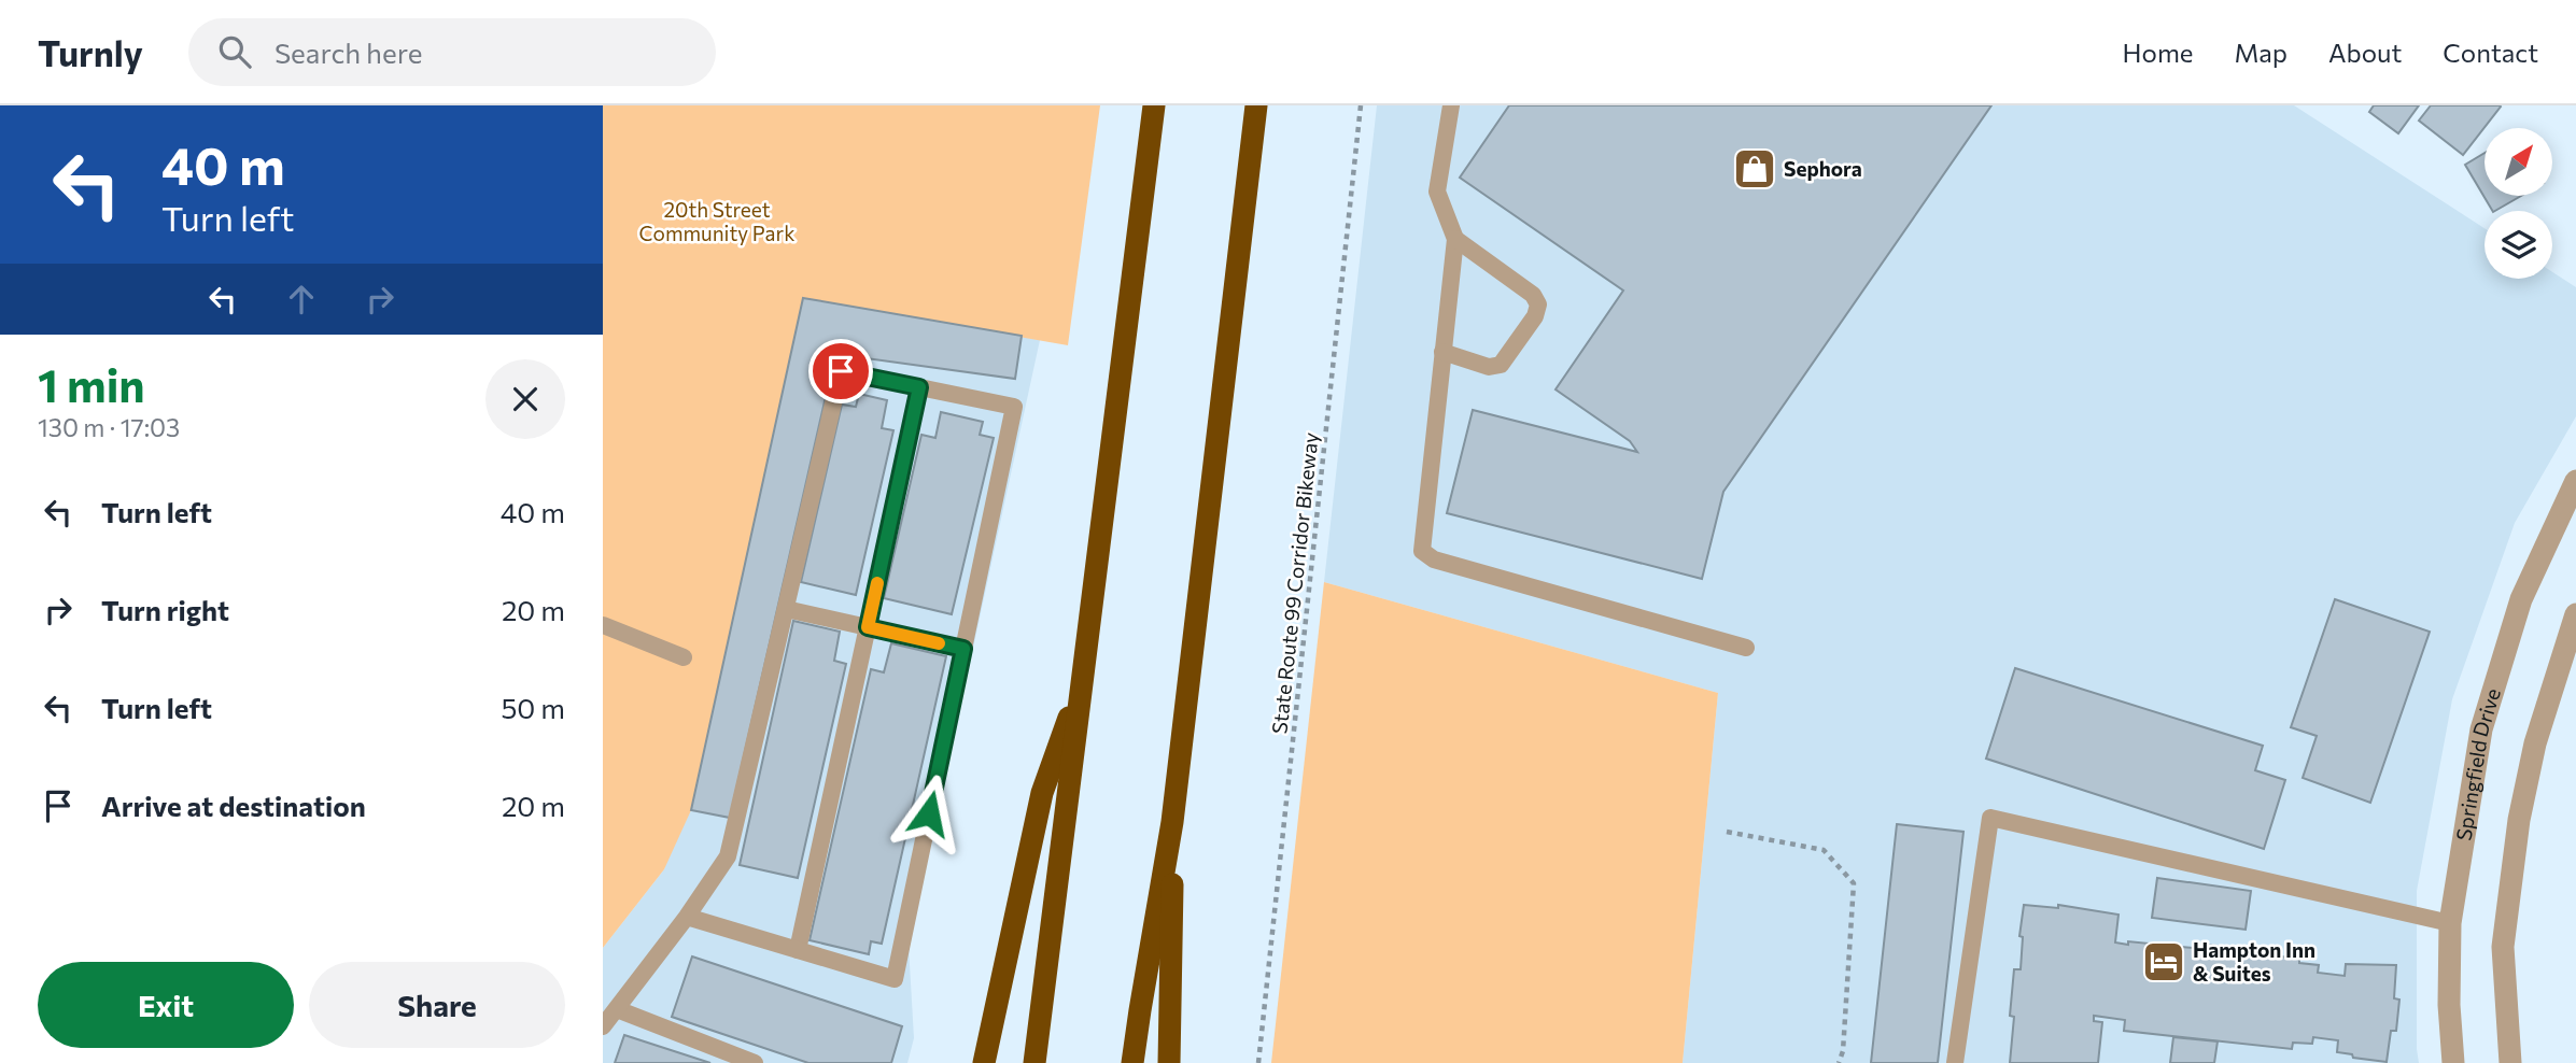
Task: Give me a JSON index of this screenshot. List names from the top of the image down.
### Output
{
  "streets": {
    "street": ["Springfield Drive"],
    "path": ["State Route 99 Corridor Bikeway"]
  },
  "parks": ["20th Street Community Park"],
  "places": {
    "shop": ["Sephora"],
    "hotel": ["Hampton Inn & Suites"]
  },
  "north": "top right",
  "page": {
    "header": "Turnly",
    "search": "Search here",
    "nav": [
      "Home",
      "Map",
      "About",
      "Contact"
    ],
    "turn": ["40 m", "Turn left"],
    "heading": ["1 min", "130 m · 17:03"],
    "list": [
      {
        "name": "Turn left",
        "value": "40 m"
      },
      {
        "name": "Turn right",
        "value": "20 m"
      },
      {
        "name": "Turn left",
        "value": "50 m"
      },
      {
        "name": "Arrive at destination",
        "value": "20 m"
      }
    ],
    "buttons": ["Exit", "Share"]
  }
}
